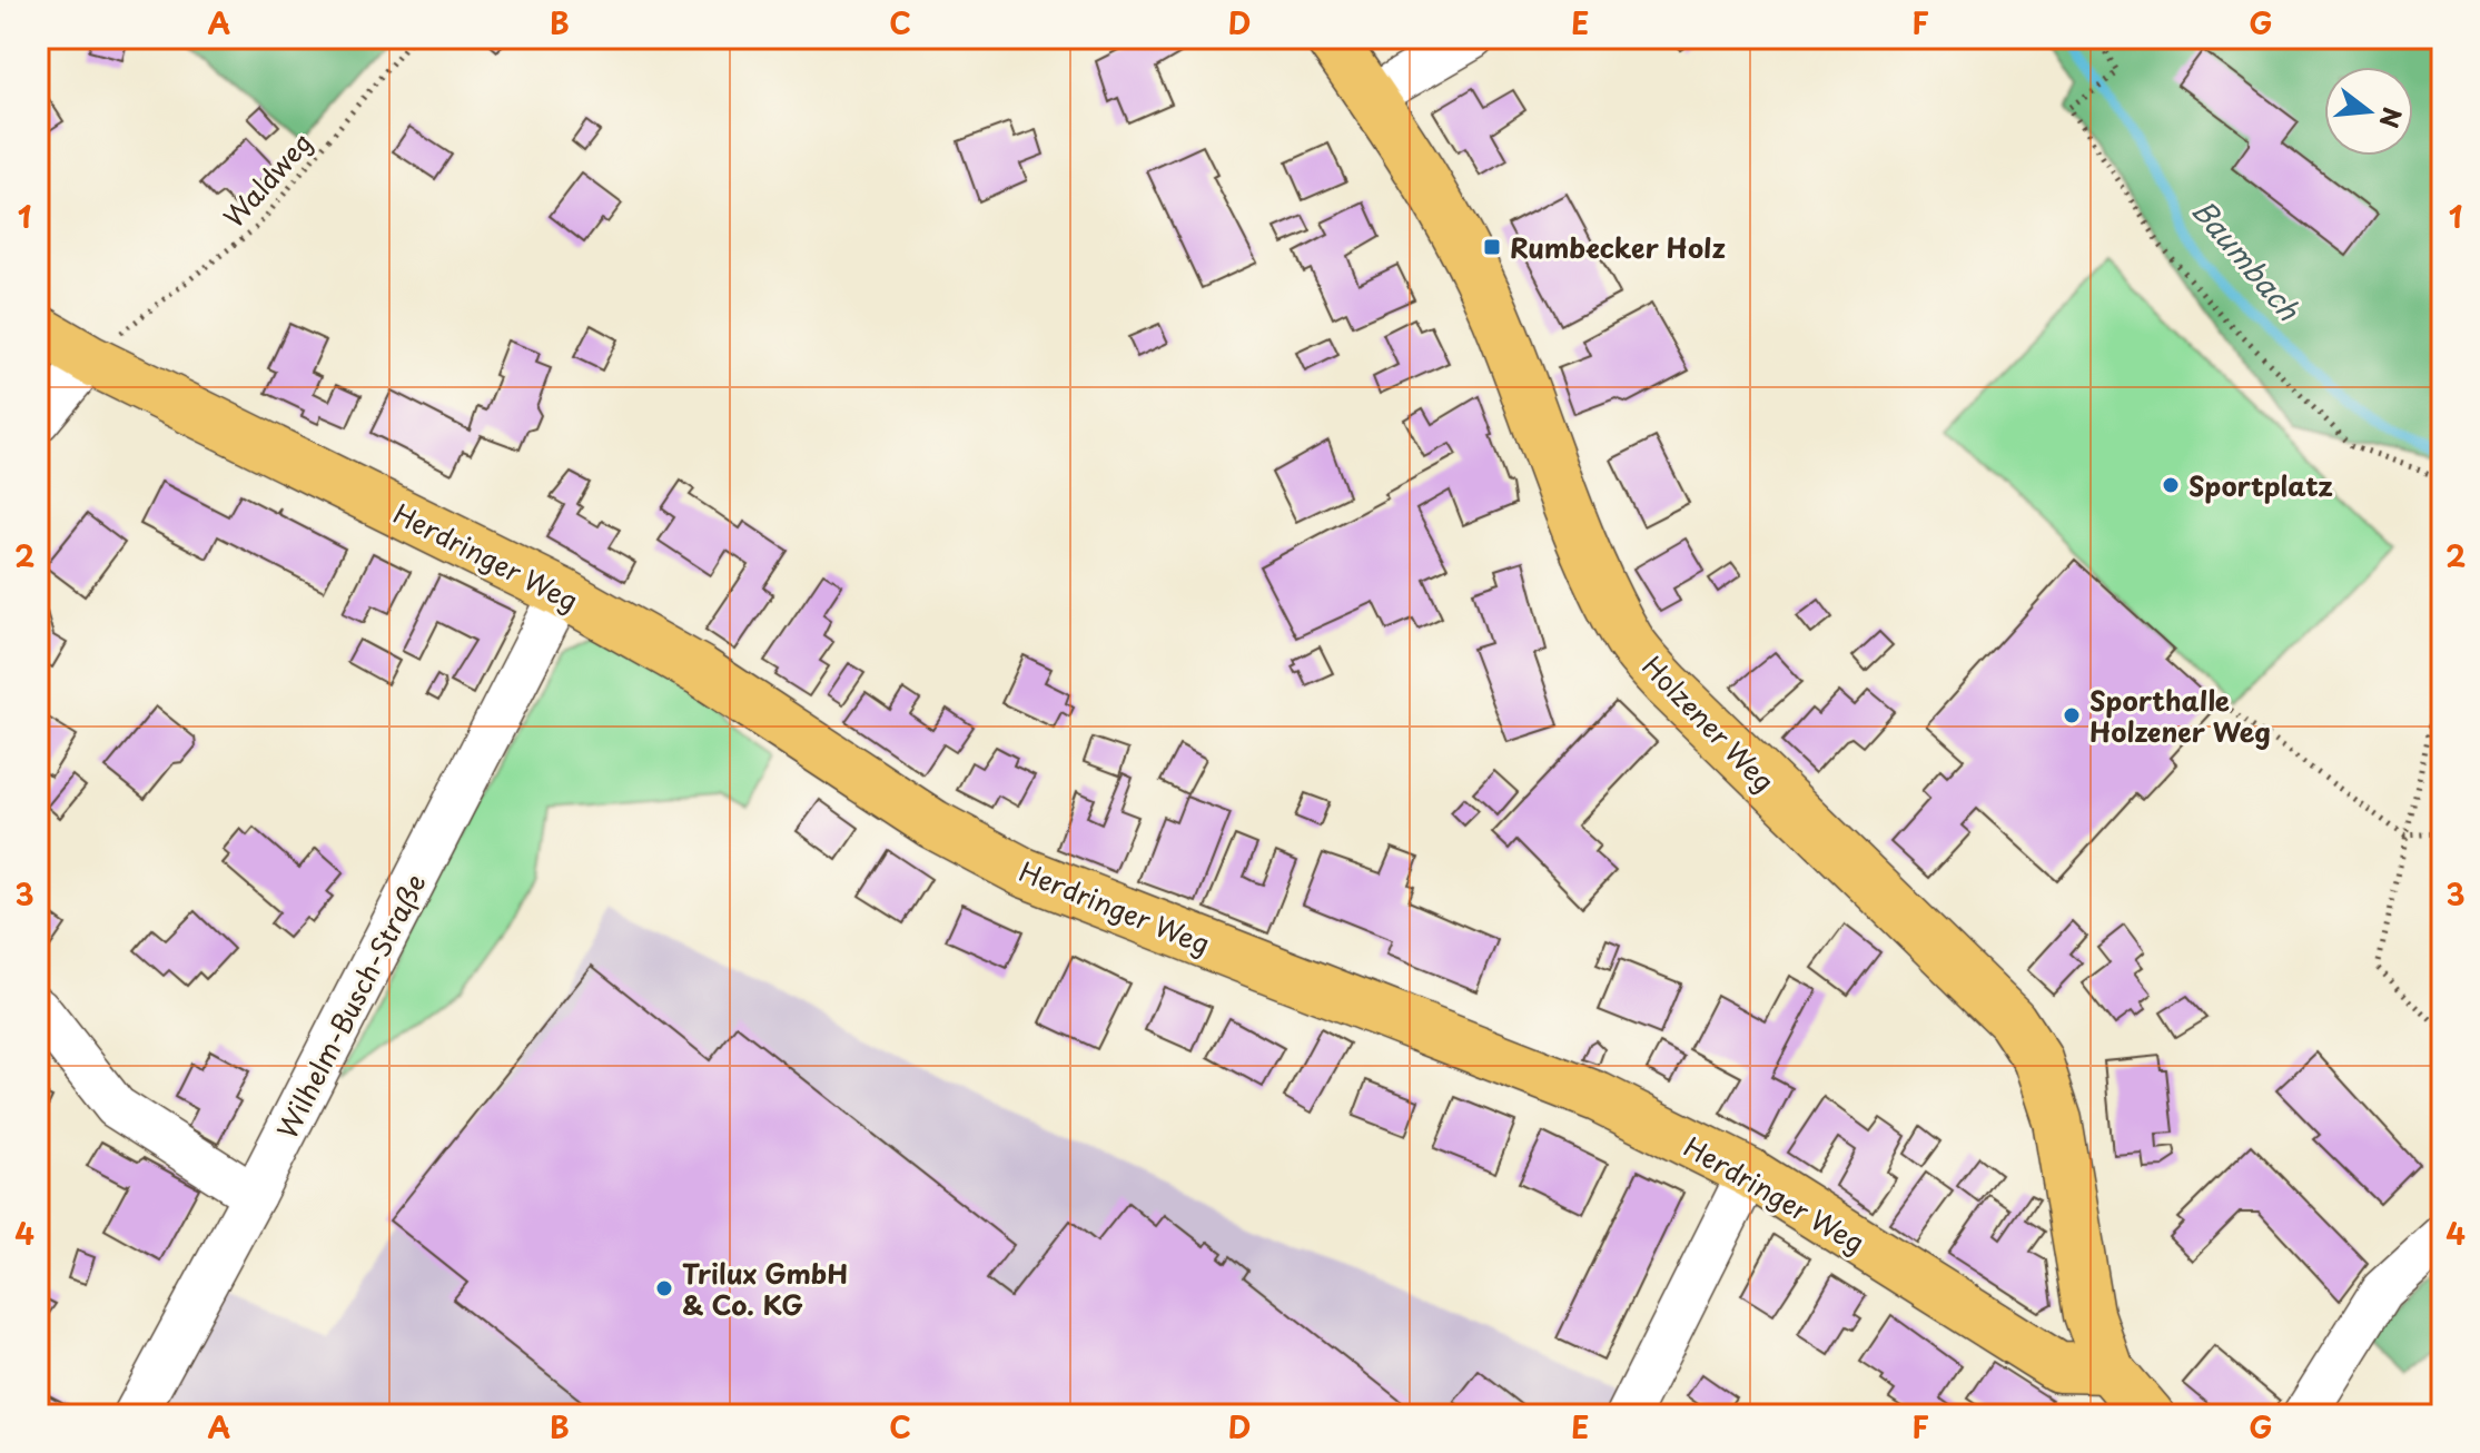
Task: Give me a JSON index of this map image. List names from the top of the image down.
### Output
{
  "streets": {
    "main road": ["Herdringer Weg", "Holzener Weg"],
    "street": ["Wilhelm-Busch-Straße"],
    "path": ["Waldweg"]
  },
  "crossings": [
    ["Waldweg", "Herdringer Weg"],
    ["Herdringer Weg", "Holzener Weg"],
    ["Herdringer Weg", "Wilhelm-Busch-Straße"]
  ],
  "water": ["Baumbach"],
  "places": {
    "transit": ["Rumbecker Holz"],
    "other": ["Sportplatz", "Sporthalle Holzener Weg", "Trilux GmbH & Co. KG"]
  },
  "north": "right",
  "grid": {
    "columns": [
      "A",
      "B",
      "C",
      "D",
      "E",
      "F",
      "G"
    ],
    "rows": [
      "1",
      "2",
      "3",
      "4"
    ]
  }
}
